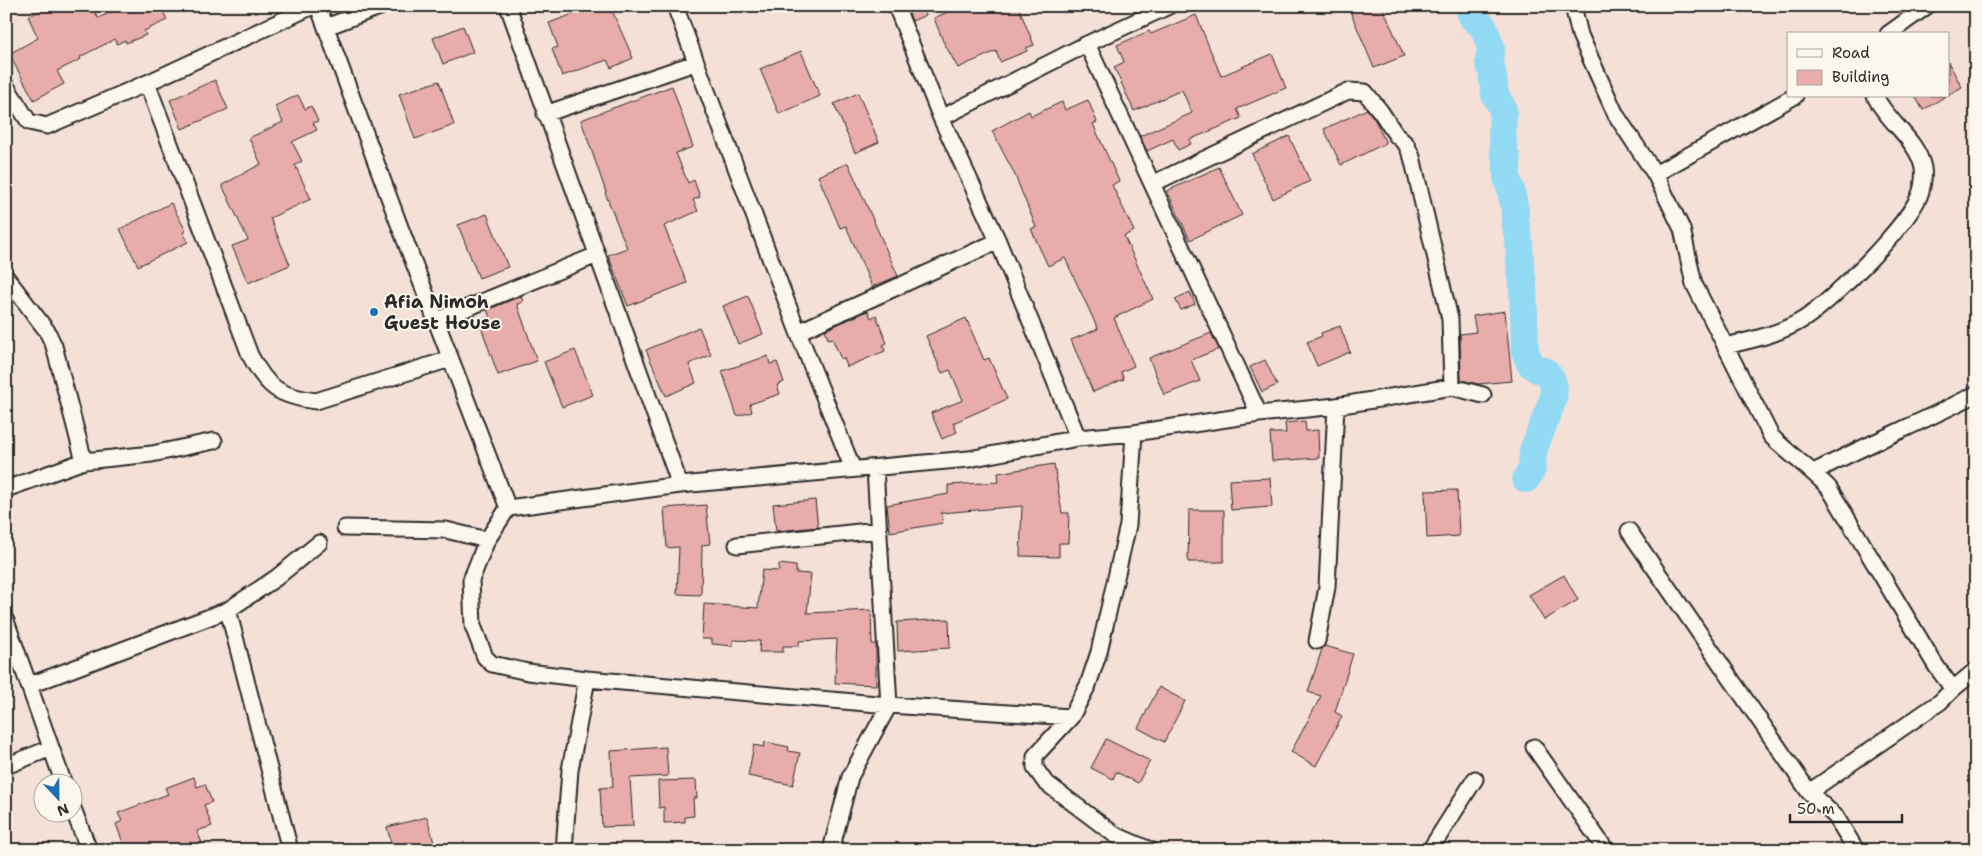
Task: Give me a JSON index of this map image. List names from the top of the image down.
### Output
{
  "places": ["Afia Nimoh Guest House"],
  "legend": ["Road", "Building"],
  "scale_bar": "50 m",
  "north": "bottom"
}
